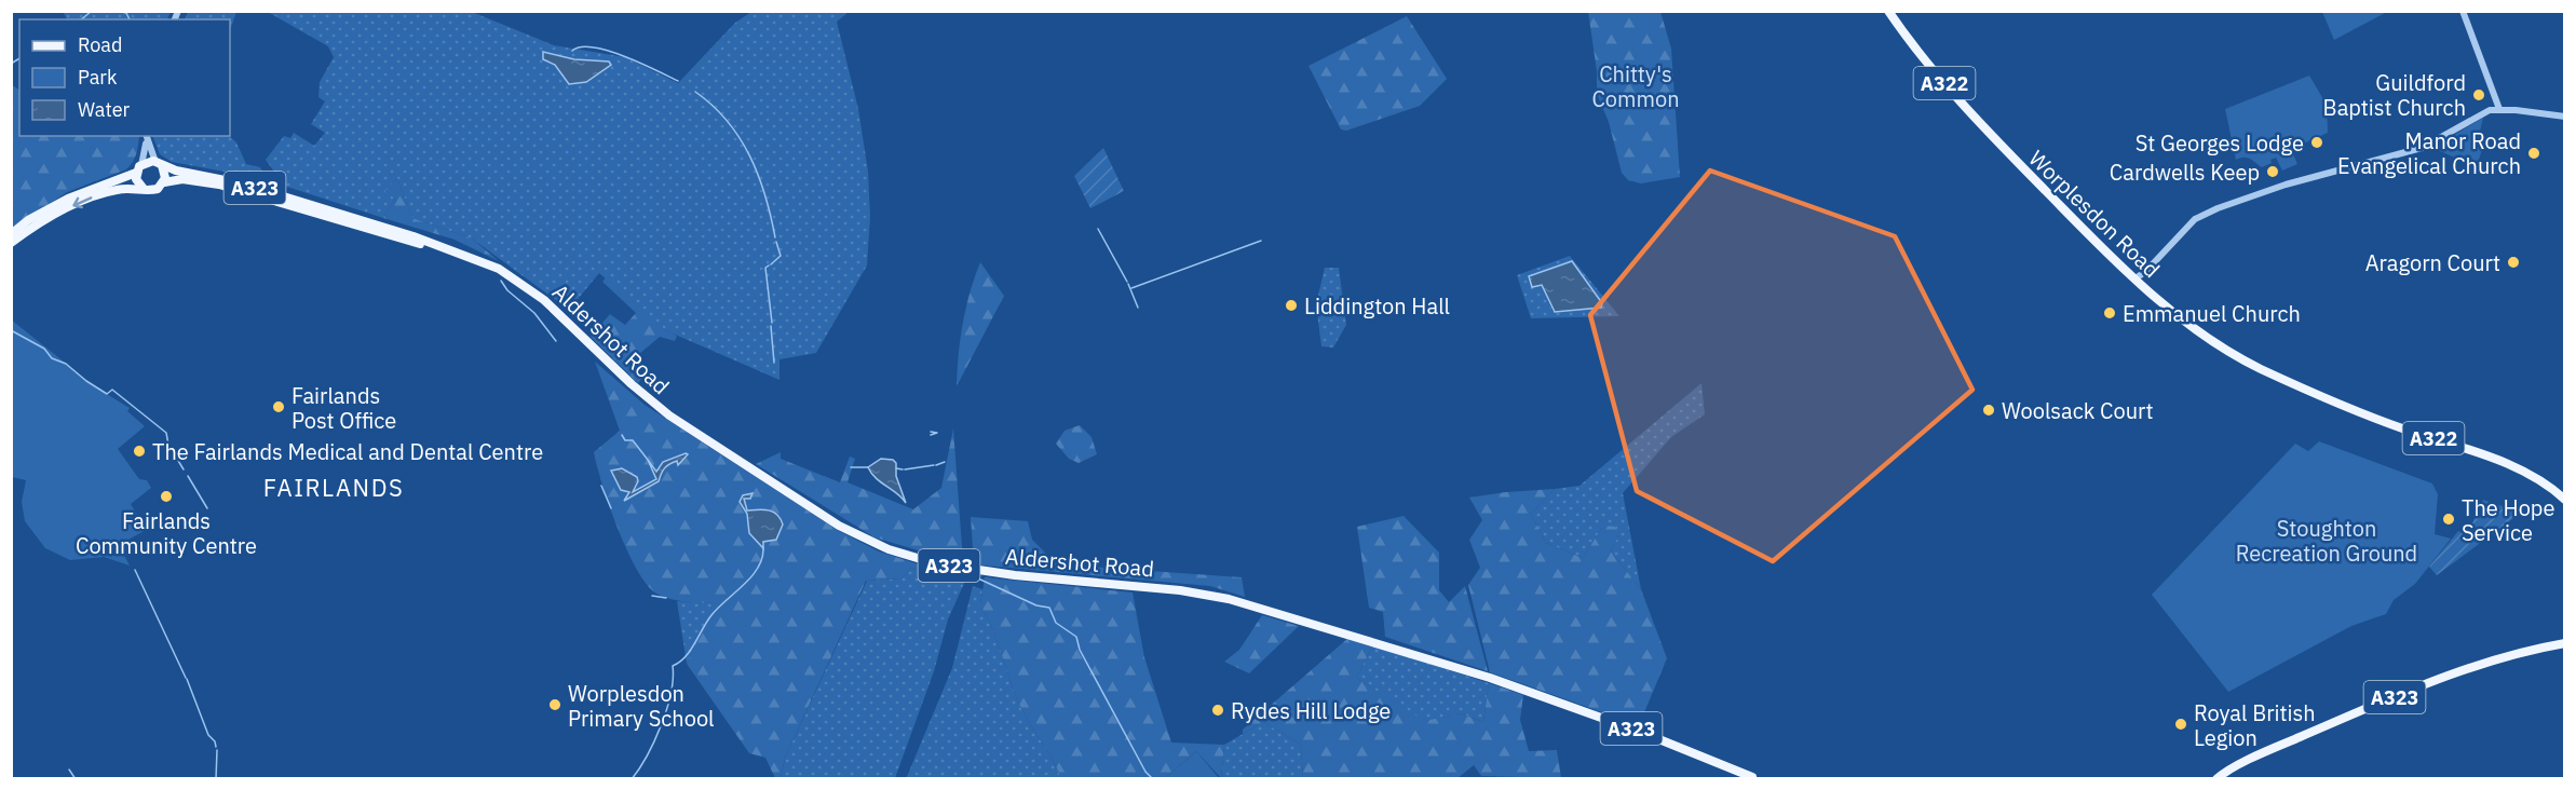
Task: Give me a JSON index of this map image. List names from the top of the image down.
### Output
{
  "streets": {
    "main road": [
      "A322",
      "A323",
      "Worplesdon Road",
      "Aldershot Road"
    ]
  },
  "districts": ["FAIRLANDS"],
  "parks": ["Chitty's Common", "Stoughton Recreation Ground"],
  "places": [
    "Guildford Baptist Church",
    "St Georges Lodge",
    "Manor Road Evangelical Church",
    "Cardwells Keep",
    "Aragorn Court",
    "Liddington Hall",
    "Emmanuel Church",
    "Fairlands Post Office",
    "Woolsack Court",
    "The Fairlands Medical and Dental Centre",
    "Fairlands Community Centre",
    "The Hope Service",
    "Worplesdon Primary School",
    "Rydes Hill Lodge",
    "Royal British Legion"
  ],
  "legend": ["Road", "Park", "Water"]
}
